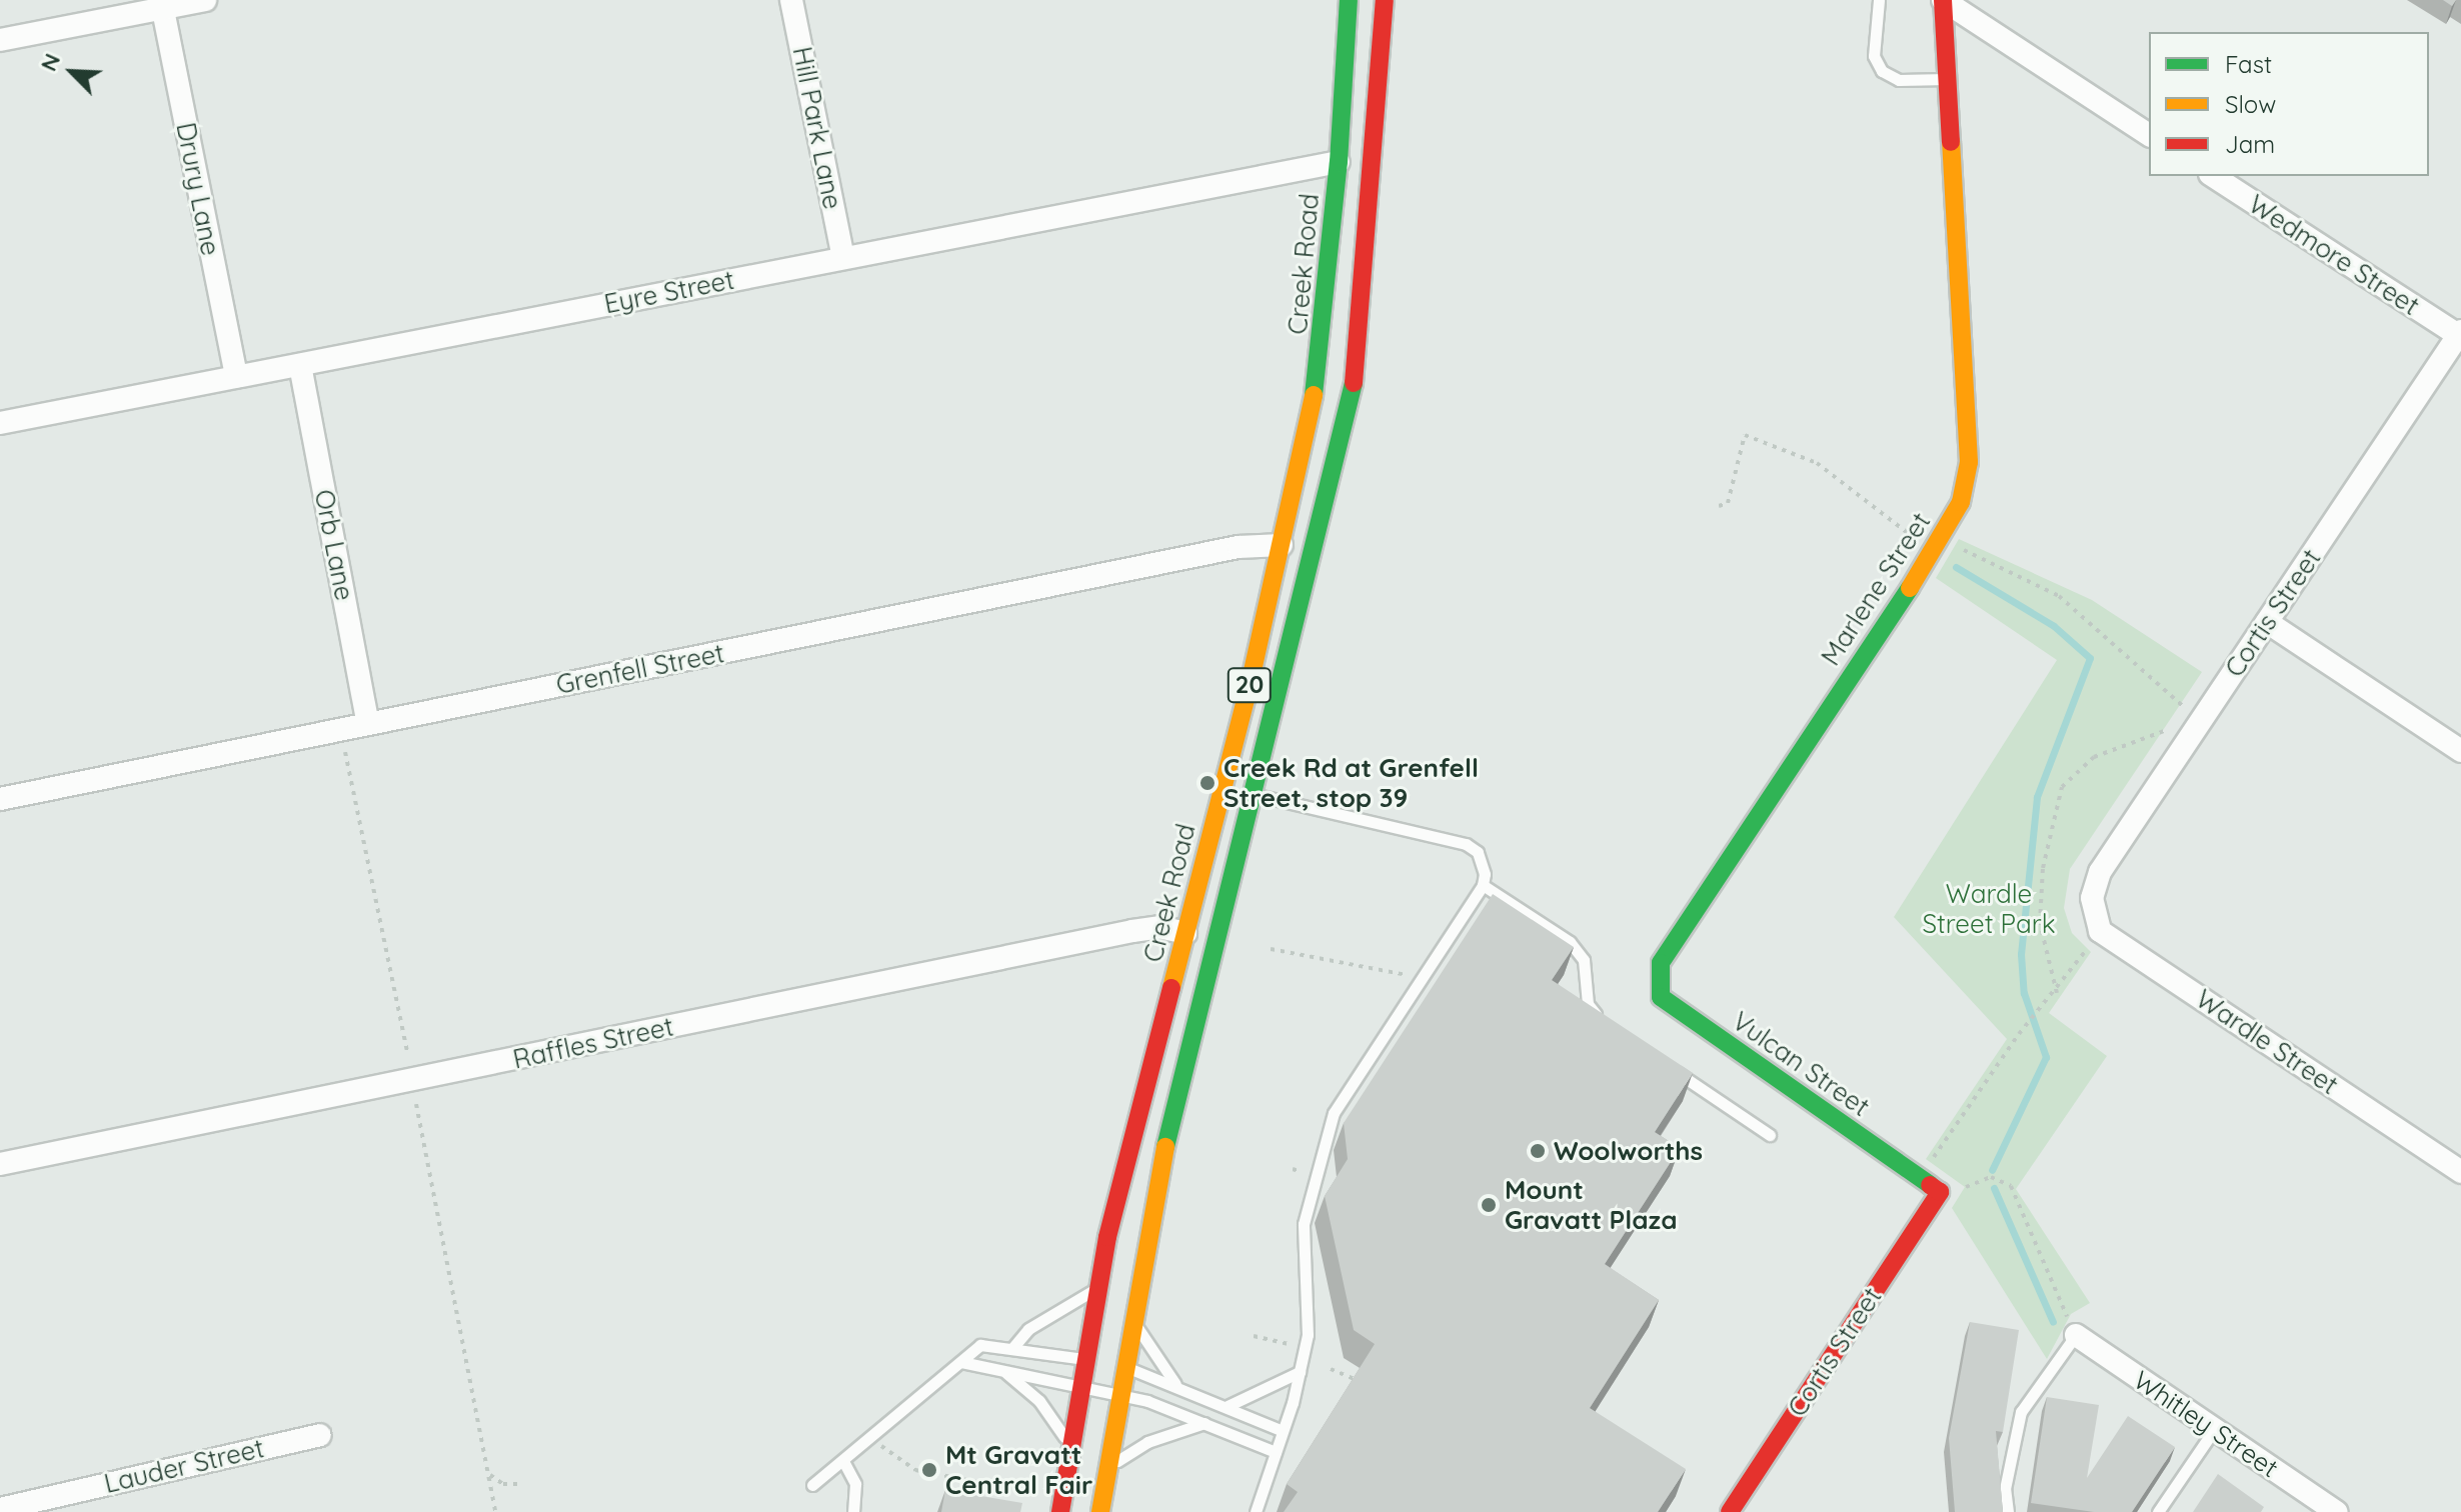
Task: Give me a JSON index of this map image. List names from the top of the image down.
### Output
{
  "streets": {
    "main road": [
      "Creek Road",
      "Marlene Street",
      "Cortis Street",
      "20",
      "Vulcan Street"
    ],
    "street": [
      "Hill Park Lane",
      "Drury Lane",
      "Wedmore Street",
      "Eyre Street",
      "Orb Lane",
      "Grenfell Street",
      "Wardle Street",
      "Raffles Street",
      "Whitley Street",
      "Lauder Street"
    ]
  },
  "crossings": [
    ["Hill Park Lane", "Eyre Street"],
    ["Drury Lane", "Eyre Street"],
    ["Wedmore Street", "Cortis Street"],
    ["Creek Road", "Eyre Street"],
    ["Creek Road", "Grenfell Street"],
    ["Creek Road", "Raffles Street"],
    ["Eyre Street", "Orb Lane"],
    ["Orb Lane", "Grenfell Street"],
    ["Marlene Street", "Vulcan Street"],
    ["Cortis Street", "Wardle Street"],
    ["Cortis Street", "Vulcan Street"]
  ],
  "parks": ["Wardle Street Park"],
  "places": [
    "Creek Rd at Grenfell Street, stop 39",
    "Woolworths",
    "Mount Gravatt Plaza",
    "Mt Gravatt Central Fair"
  ],
  "legend": ["Fast", "Slow", "Jam"],
  "north": "top left"
}
